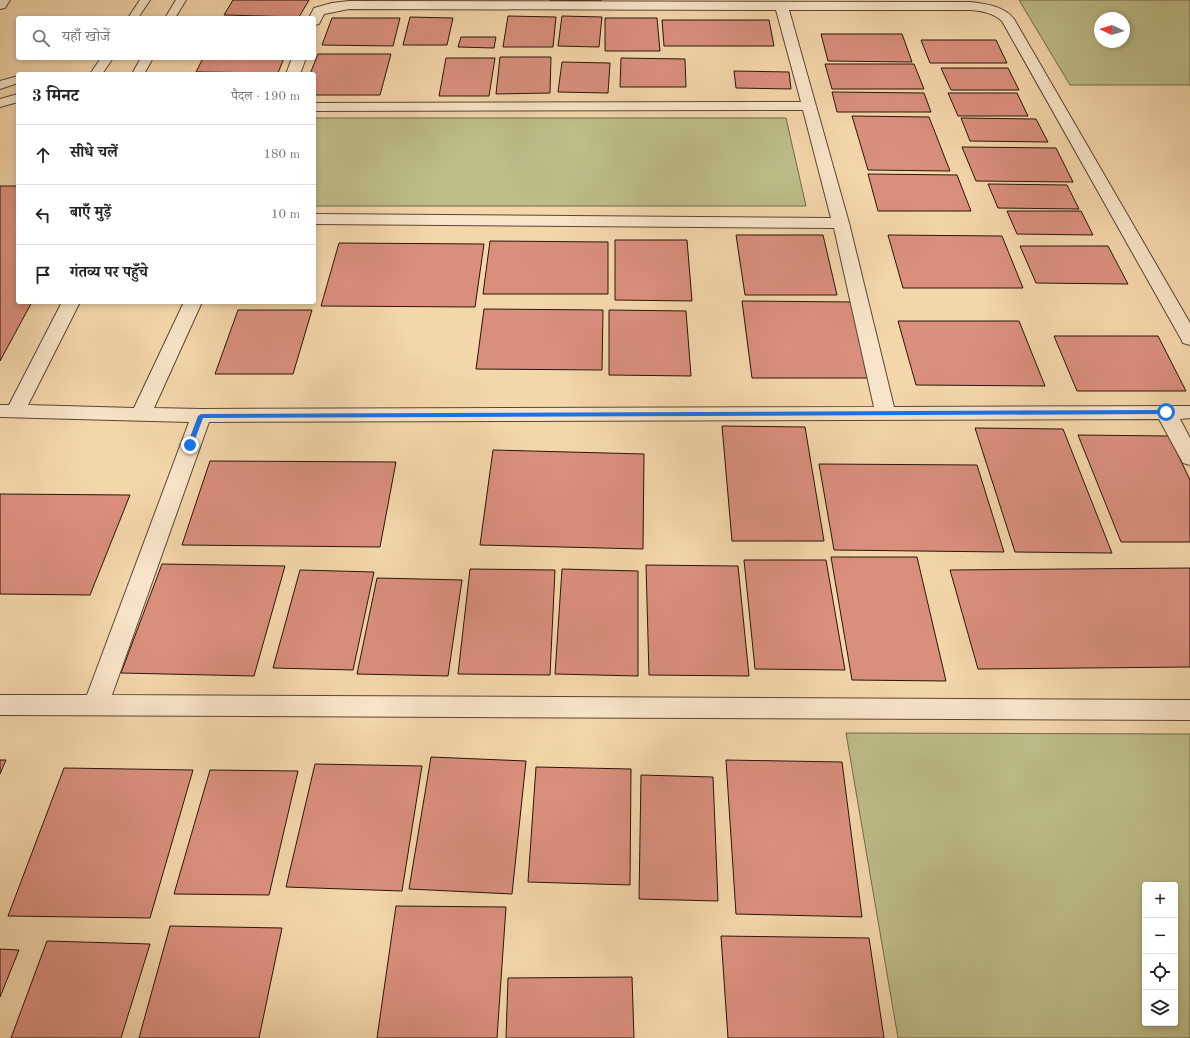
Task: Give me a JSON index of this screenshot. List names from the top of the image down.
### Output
{
  "north": "left",
  "page": {
    "search": "यहाँ खोजें",
    "heading": ["3 मिनट", "पैदल · 190 m"],
    "list": [
      ["सीधे चलें", "180 m"],
      ["बाएँ मुड़ें", "10 m"],
      "गंतव्य पर पहुँचे"
    ],
    "map_buttons": ["+", "−"]
  }
}
